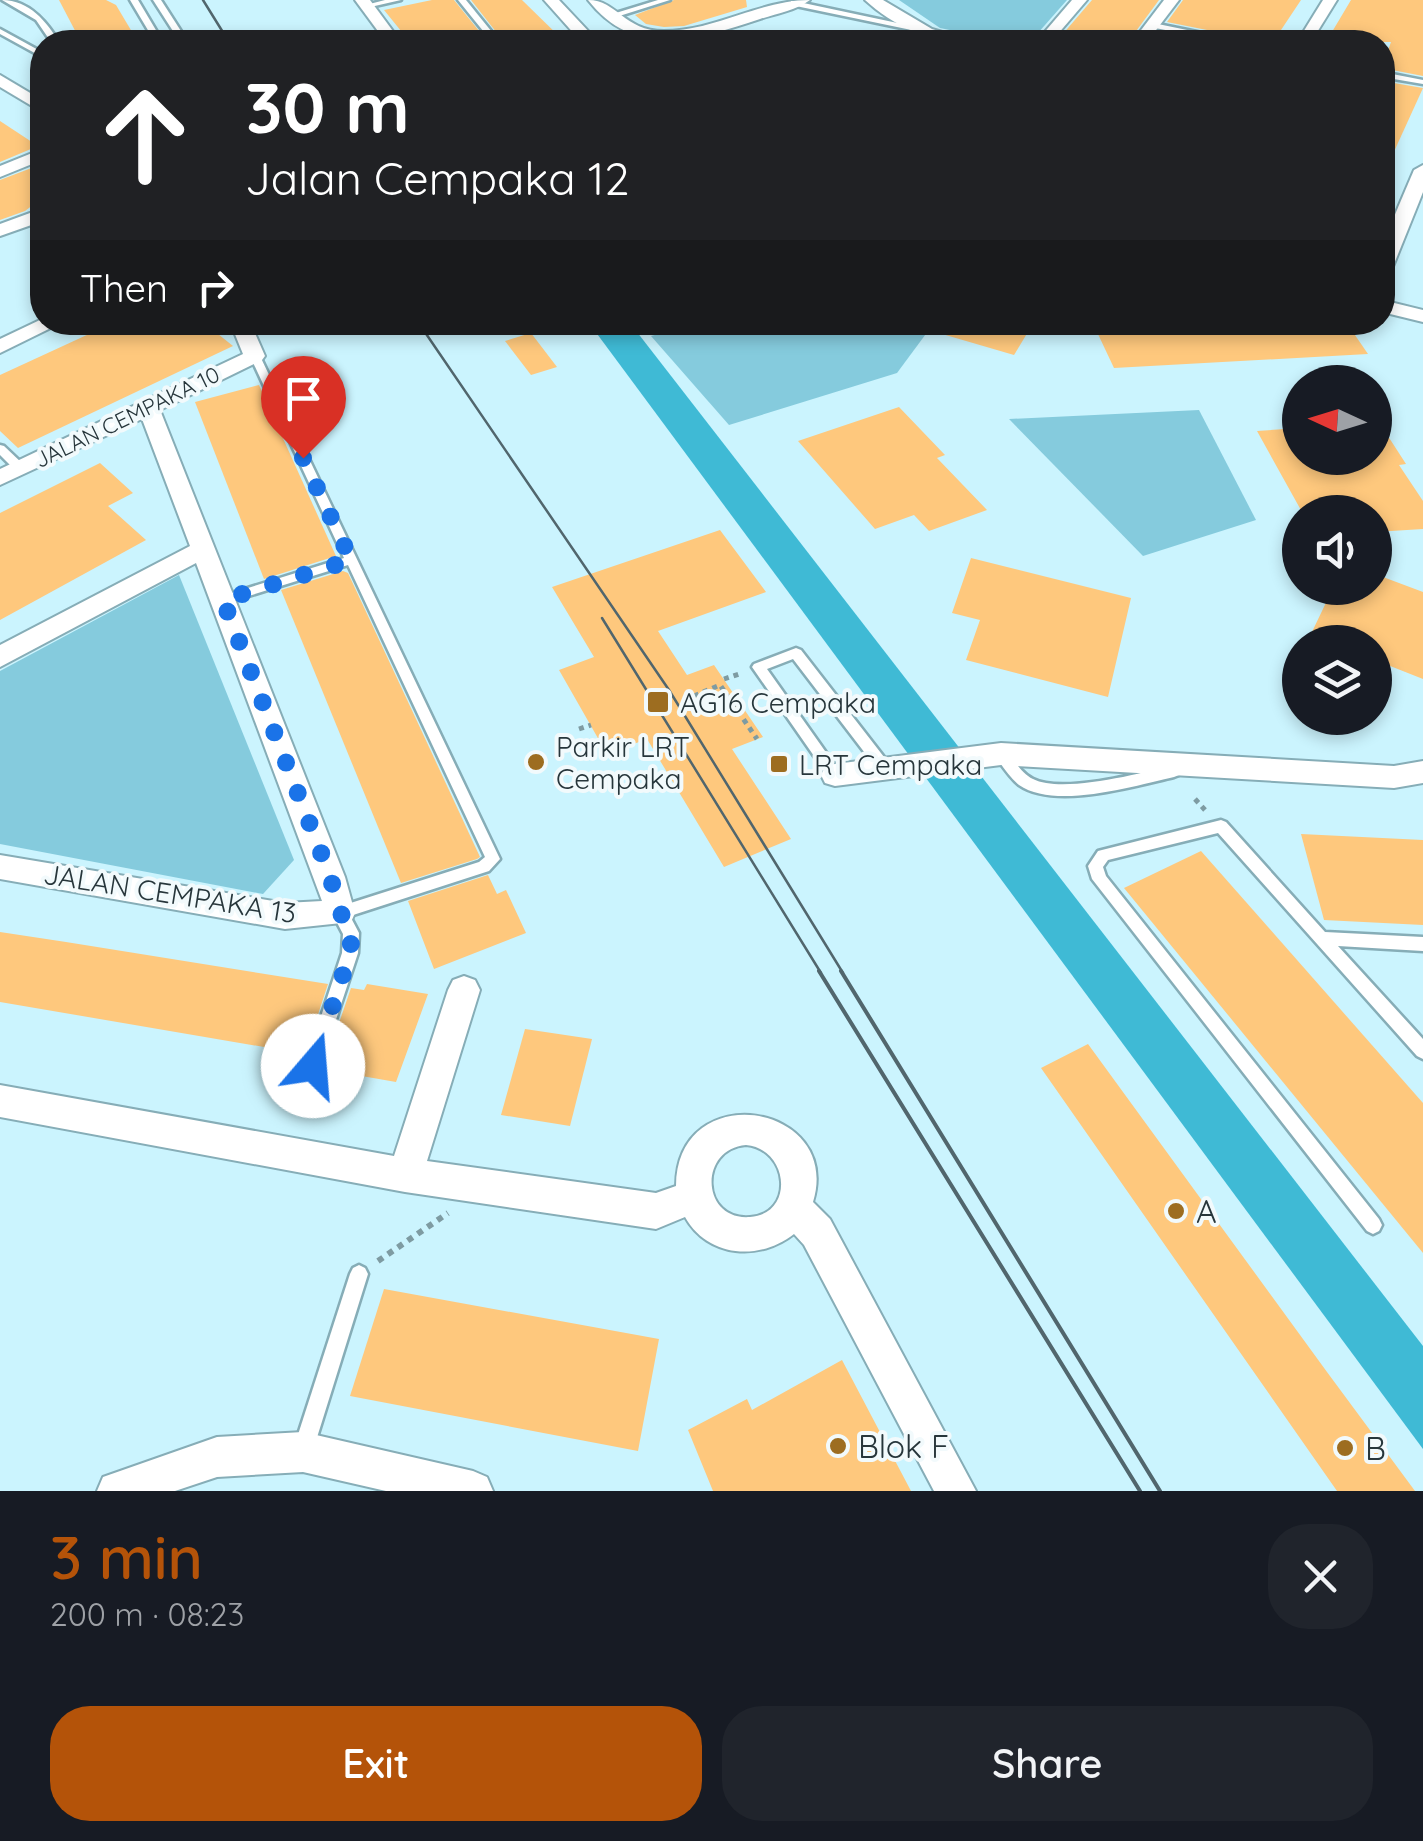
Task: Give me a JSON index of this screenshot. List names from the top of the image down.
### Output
{
  "streets": {
    "street": ["JALAN CEMPAKA 10", "JALAN CEMPAKA 13"]
  },
  "places": {
    "transit": ["AG16 Cempaka", "LRT Cempaka"],
    "other": [
      "Parkir LRT Cempaka",
      "A",
      "Blok F",
      "B"
    ]
  },
  "north": "left",
  "page": {
    "turn": ["30 m", "Jalan Cempaka 12"],
    "then": "Then",
    "heading": ["3 min", "200 m · 08:23"],
    "buttons": ["Exit", "Share"]
  }
}
